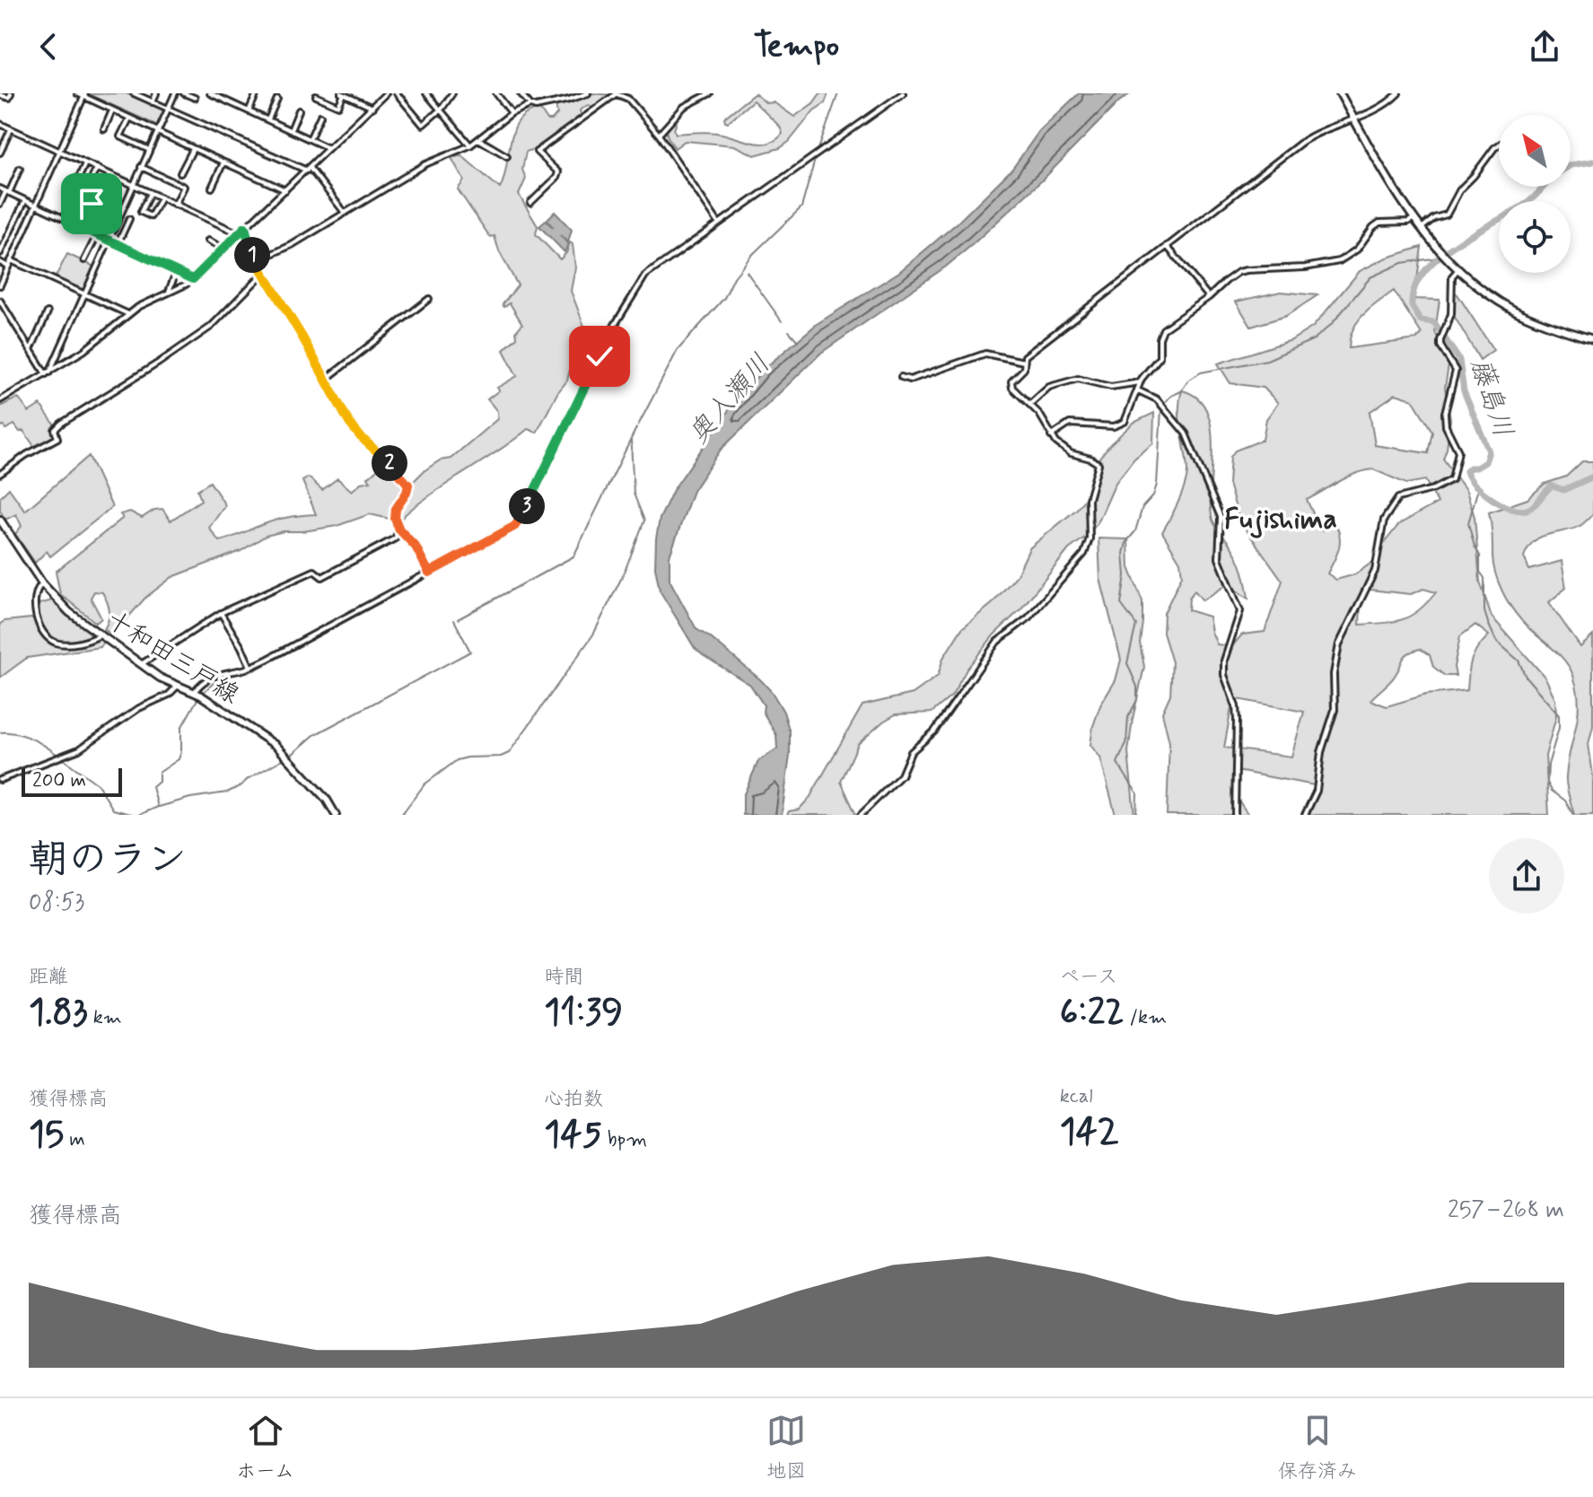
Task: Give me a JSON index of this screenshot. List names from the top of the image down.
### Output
{
  "streets": {
    "main road": ["十和田三戸線"]
  },
  "districts": ["Fujishima"],
  "water": ["藤島川", "奥入瀬川"],
  "scale_bar": "200 m",
  "north": "top left",
  "page": {
    "header": "Tempo",
    "pins": ["1", "2", "3"],
    "scale": "200 m",
    "heading": ["朝のラン", "08:53"],
    "stats": [
      ["距離", "1.83 km"],
      ["時間", "11:39"],
      ["ペース", "6:22 /km"],
      ["獲得標高", "15 m"],
      ["心拍数", "145 bpm"],
      ["kcal", "142"]
    ],
    "chart": ["獲得標高", "257–268 m"],
    "tabs": ["ホーム", "地図", "保存済み"]
  }
}
